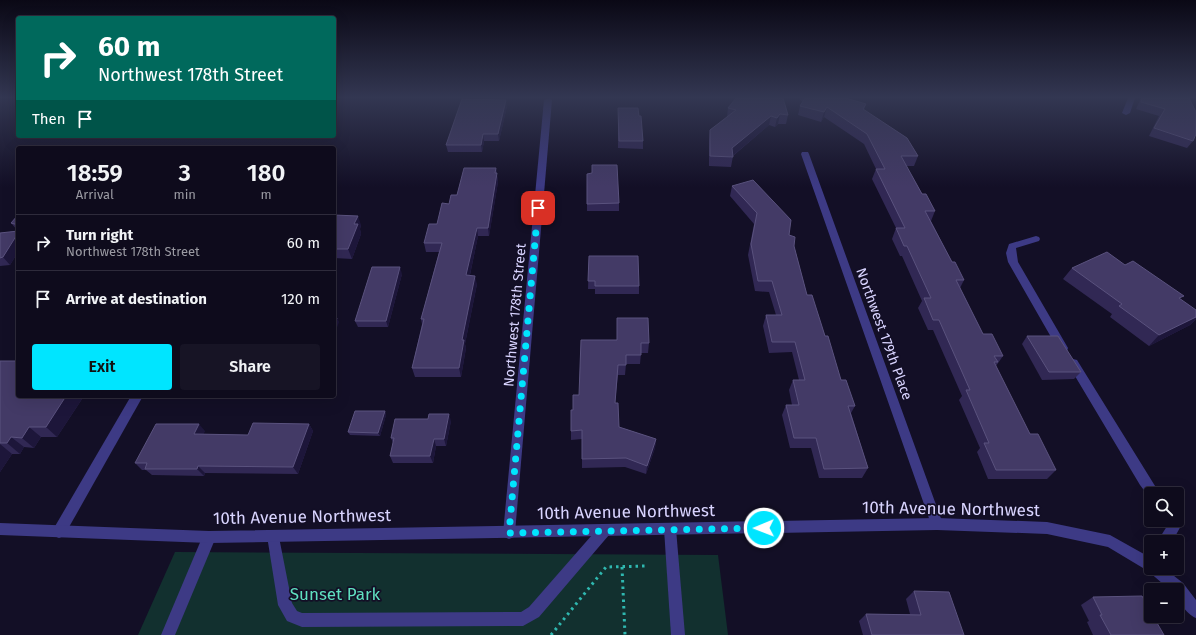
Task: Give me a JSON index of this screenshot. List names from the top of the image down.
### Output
{
  "streets": {
    "street": ["Northwest 178th Street", "Northwest 179th Place", "10th Avenue Northwest"]
  },
  "crossings": [
    ["Northwest 178th Street", "10th Avenue Northwest"],
    ["Northwest 179th Place", "10th Avenue Northwest"]
  ],
  "parks": ["Sunset Park"],
  "page": {
    "turn": ["60 m", "Northwest 178th Street"],
    "then": "Then",
    "eta": [
      "18:59",
      "Arrival",
      "3",
      "min",
      "180",
      "m"
    ],
    "list": [
      {
        "name": "Turn right",
        "note": "Northwest 178th Street",
        "value": "60 m"
      },
      {
        "name": "Arrive at destination",
        "value": "120 m"
      }
    ],
    "buttons": ["Exit", "Share"],
    "map_buttons": ["+", "−"]
  }
}
